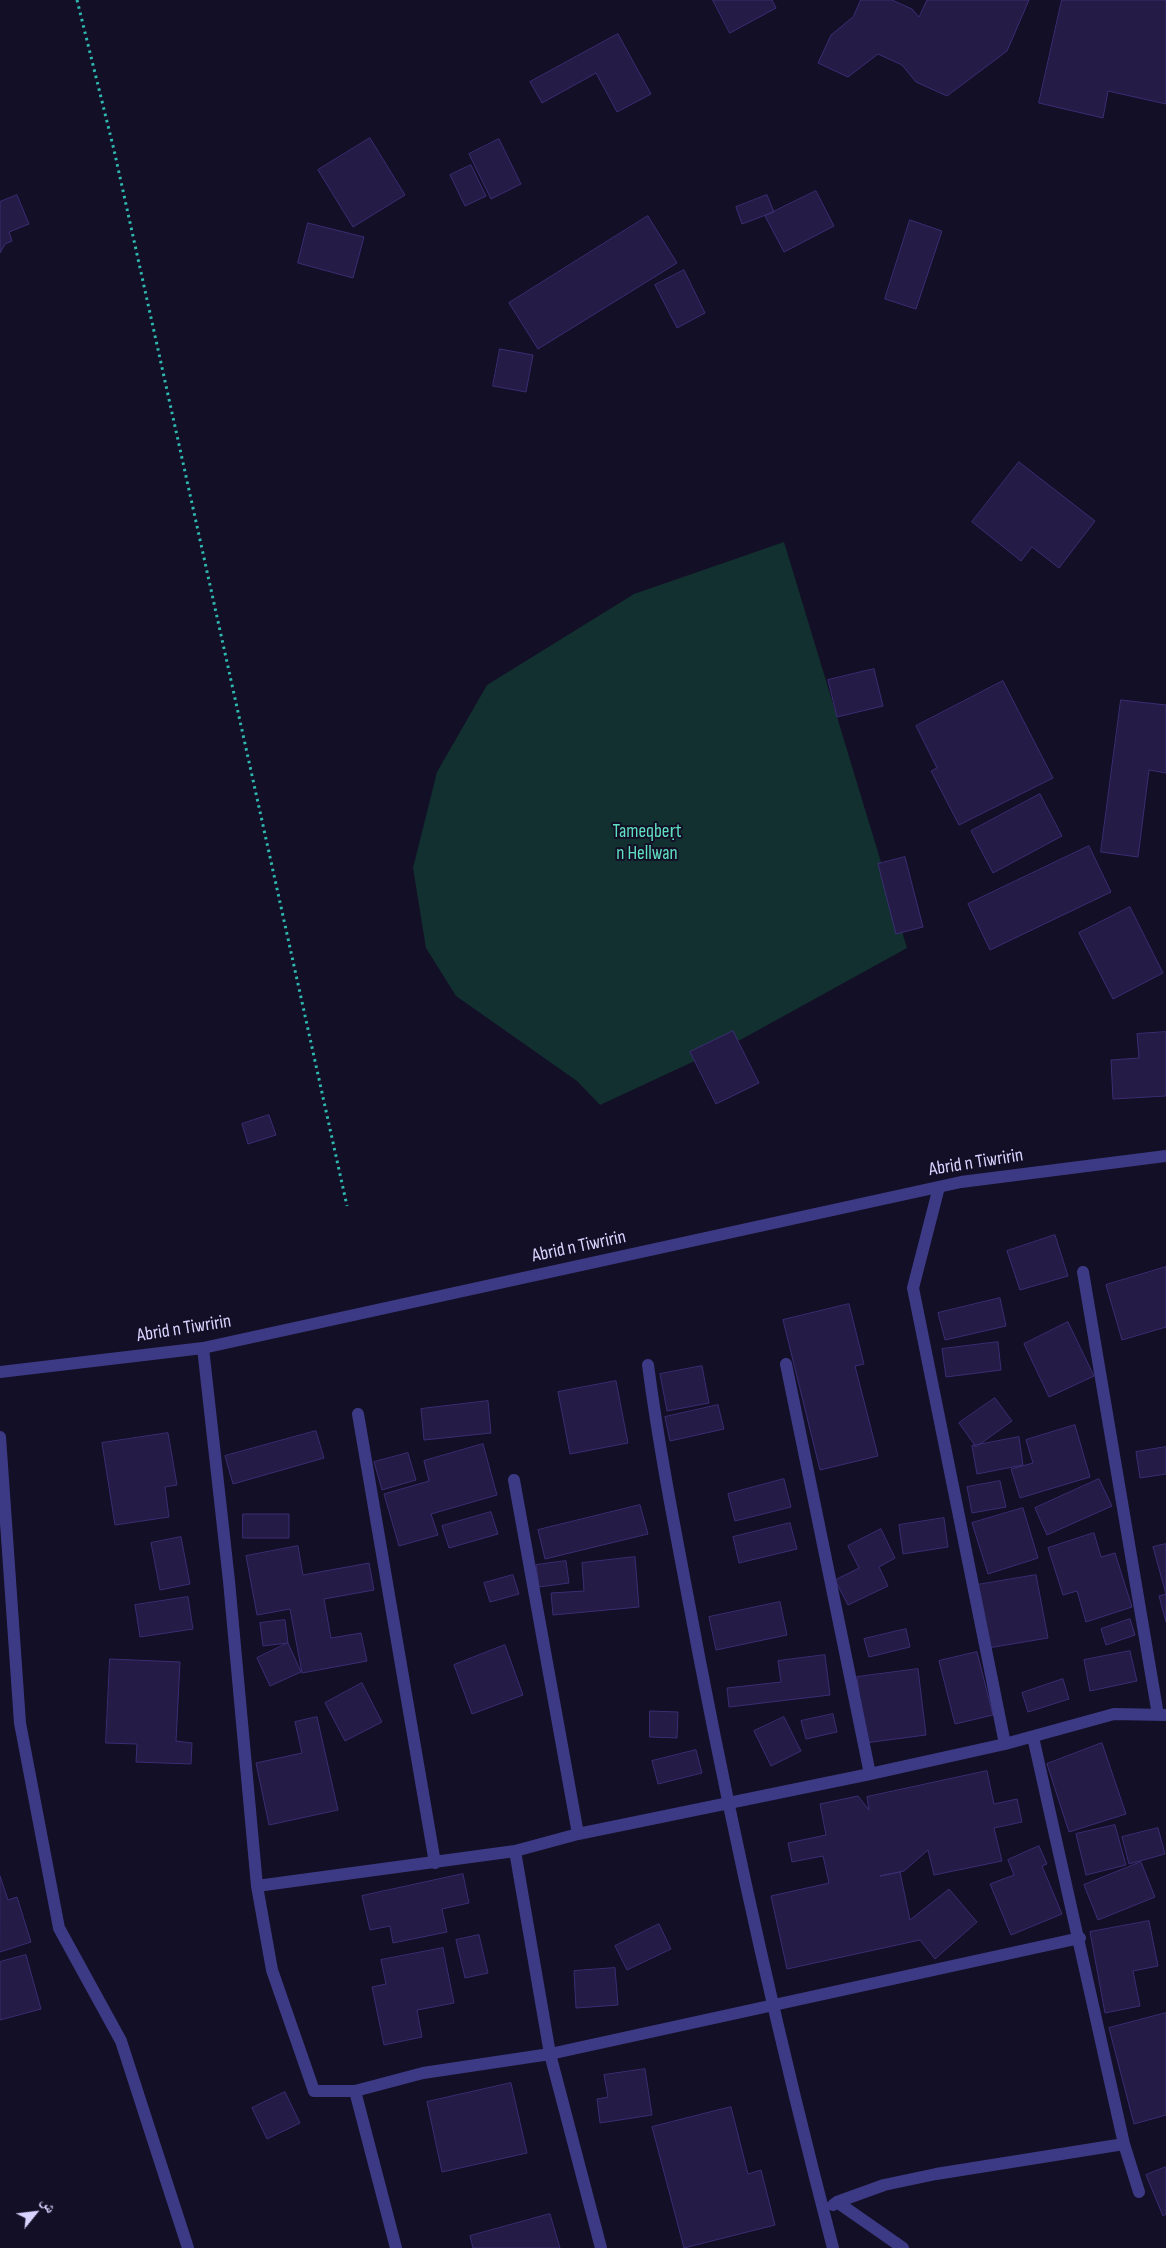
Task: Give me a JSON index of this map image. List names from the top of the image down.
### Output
{
  "streets": {
    "street": ["Abrid n Tiwririn"]
  },
  "parks": ["Tameqbeṛt n Hellwan"],
  "north": "top right"
}
